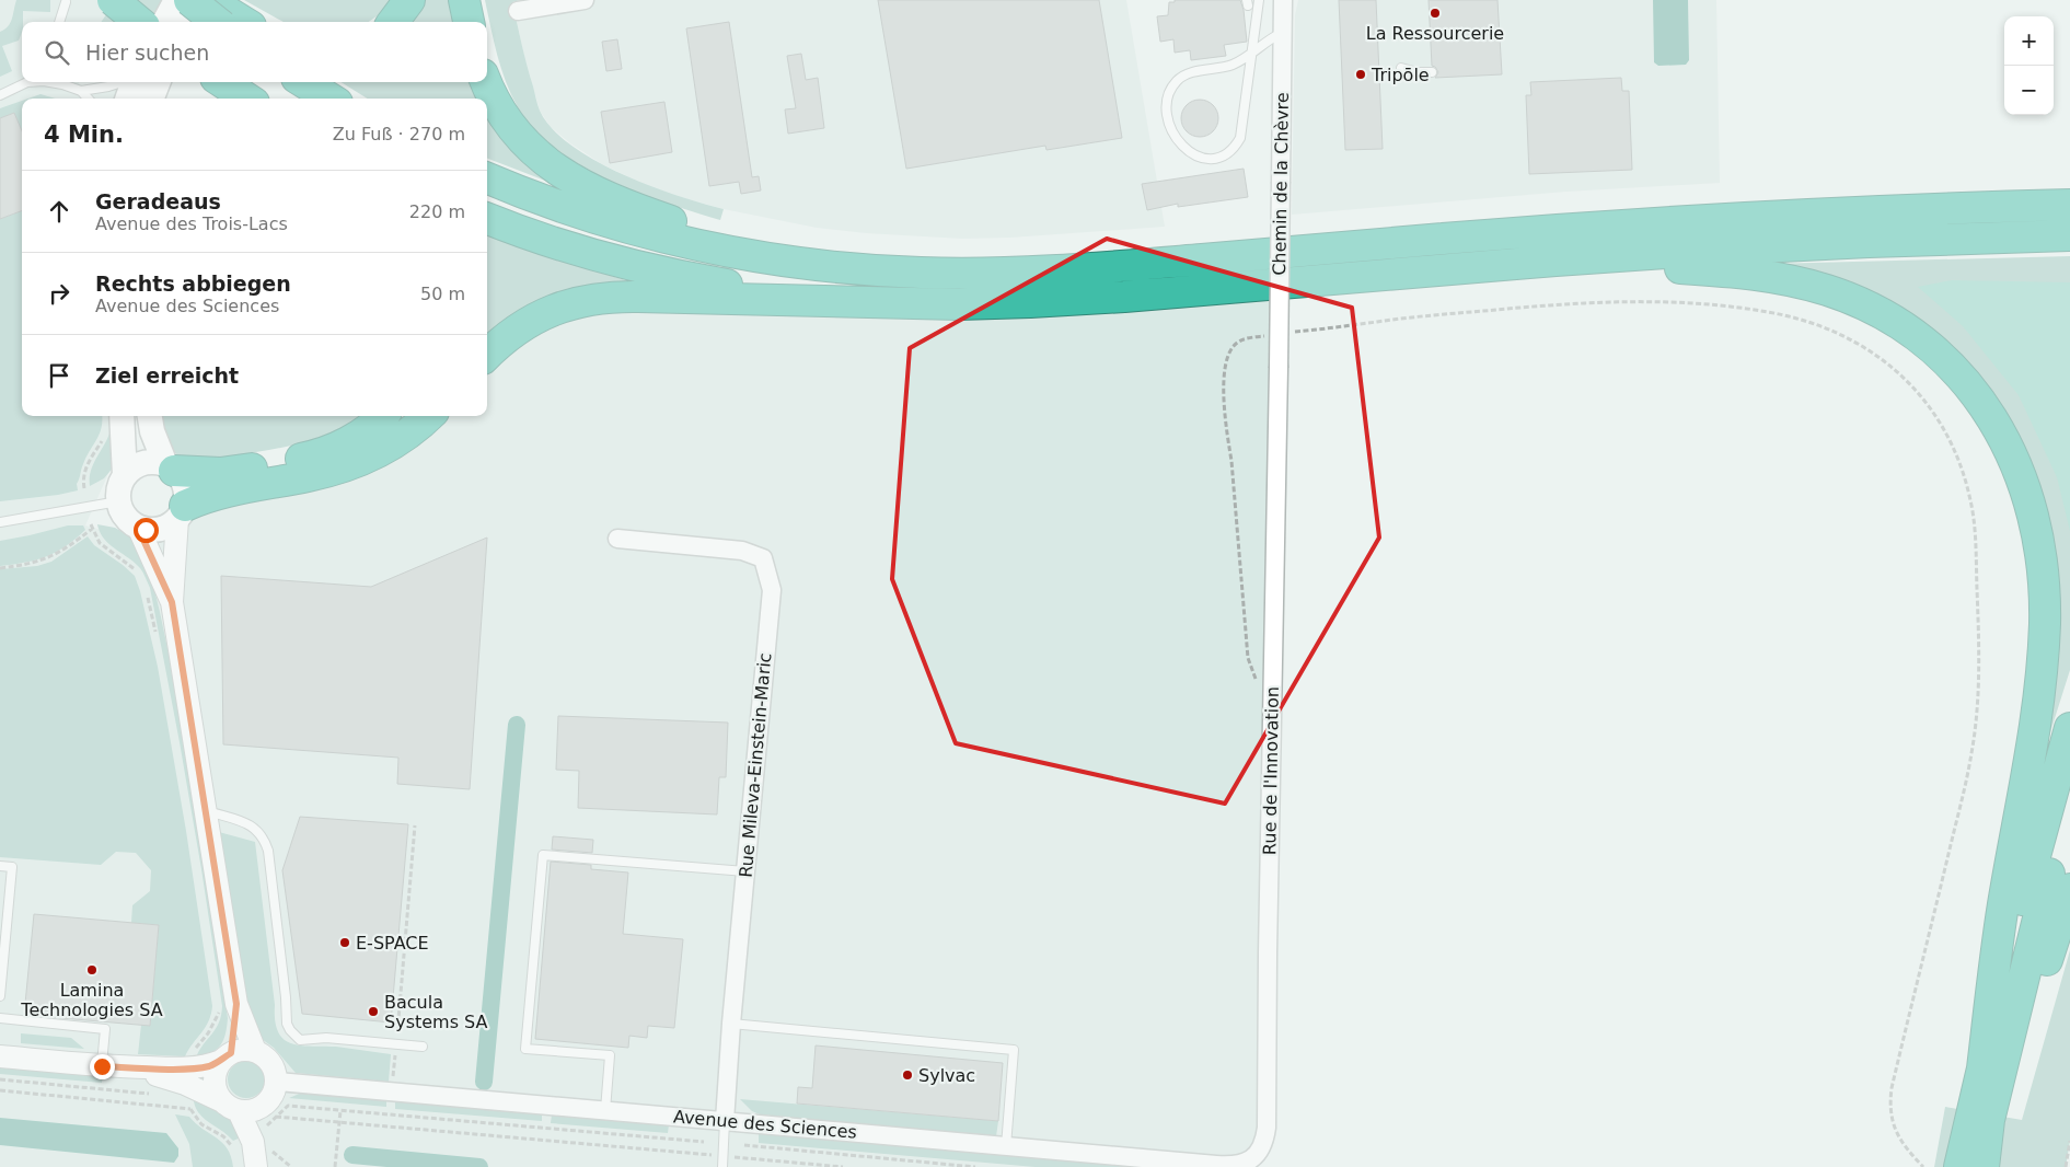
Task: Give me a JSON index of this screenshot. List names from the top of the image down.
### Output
{
  "streets": {
    "street": [
      "Chemin de la Chèvre",
      "Rue Mileva-Einstein-Maric",
      "Rue de l'Innovation",
      "Avenue des Sciences"
    ]
  },
  "crossings": [
    ["Chemin de la Chèvre", "Rue de l'Innovation"],
    ["Rue Mileva-Einstein-Maric", "Avenue des Sciences"],
    ["Rue de l'Innovation", "Avenue des Sciences"]
  ],
  "places": [
    "La Ressourcerie",
    "Tripōle",
    "E-SPACE",
    "Lamina Technologies SA",
    "Bacula Systems SA",
    "Sylvac"
  ],
  "page": {
    "map_buttons": ["+", "−"],
    "search": "Hier suchen",
    "heading": ["4 Min.", "Zu Fuß · 270 m"],
    "list": [
      ["Geradeaus", "Avenue des Trois-Lacs", "220 m"],
      ["Rechts abbiegen", "Avenue des Sciences", "50 m"],
      "Ziel erreicht"
    ]
  }
}
